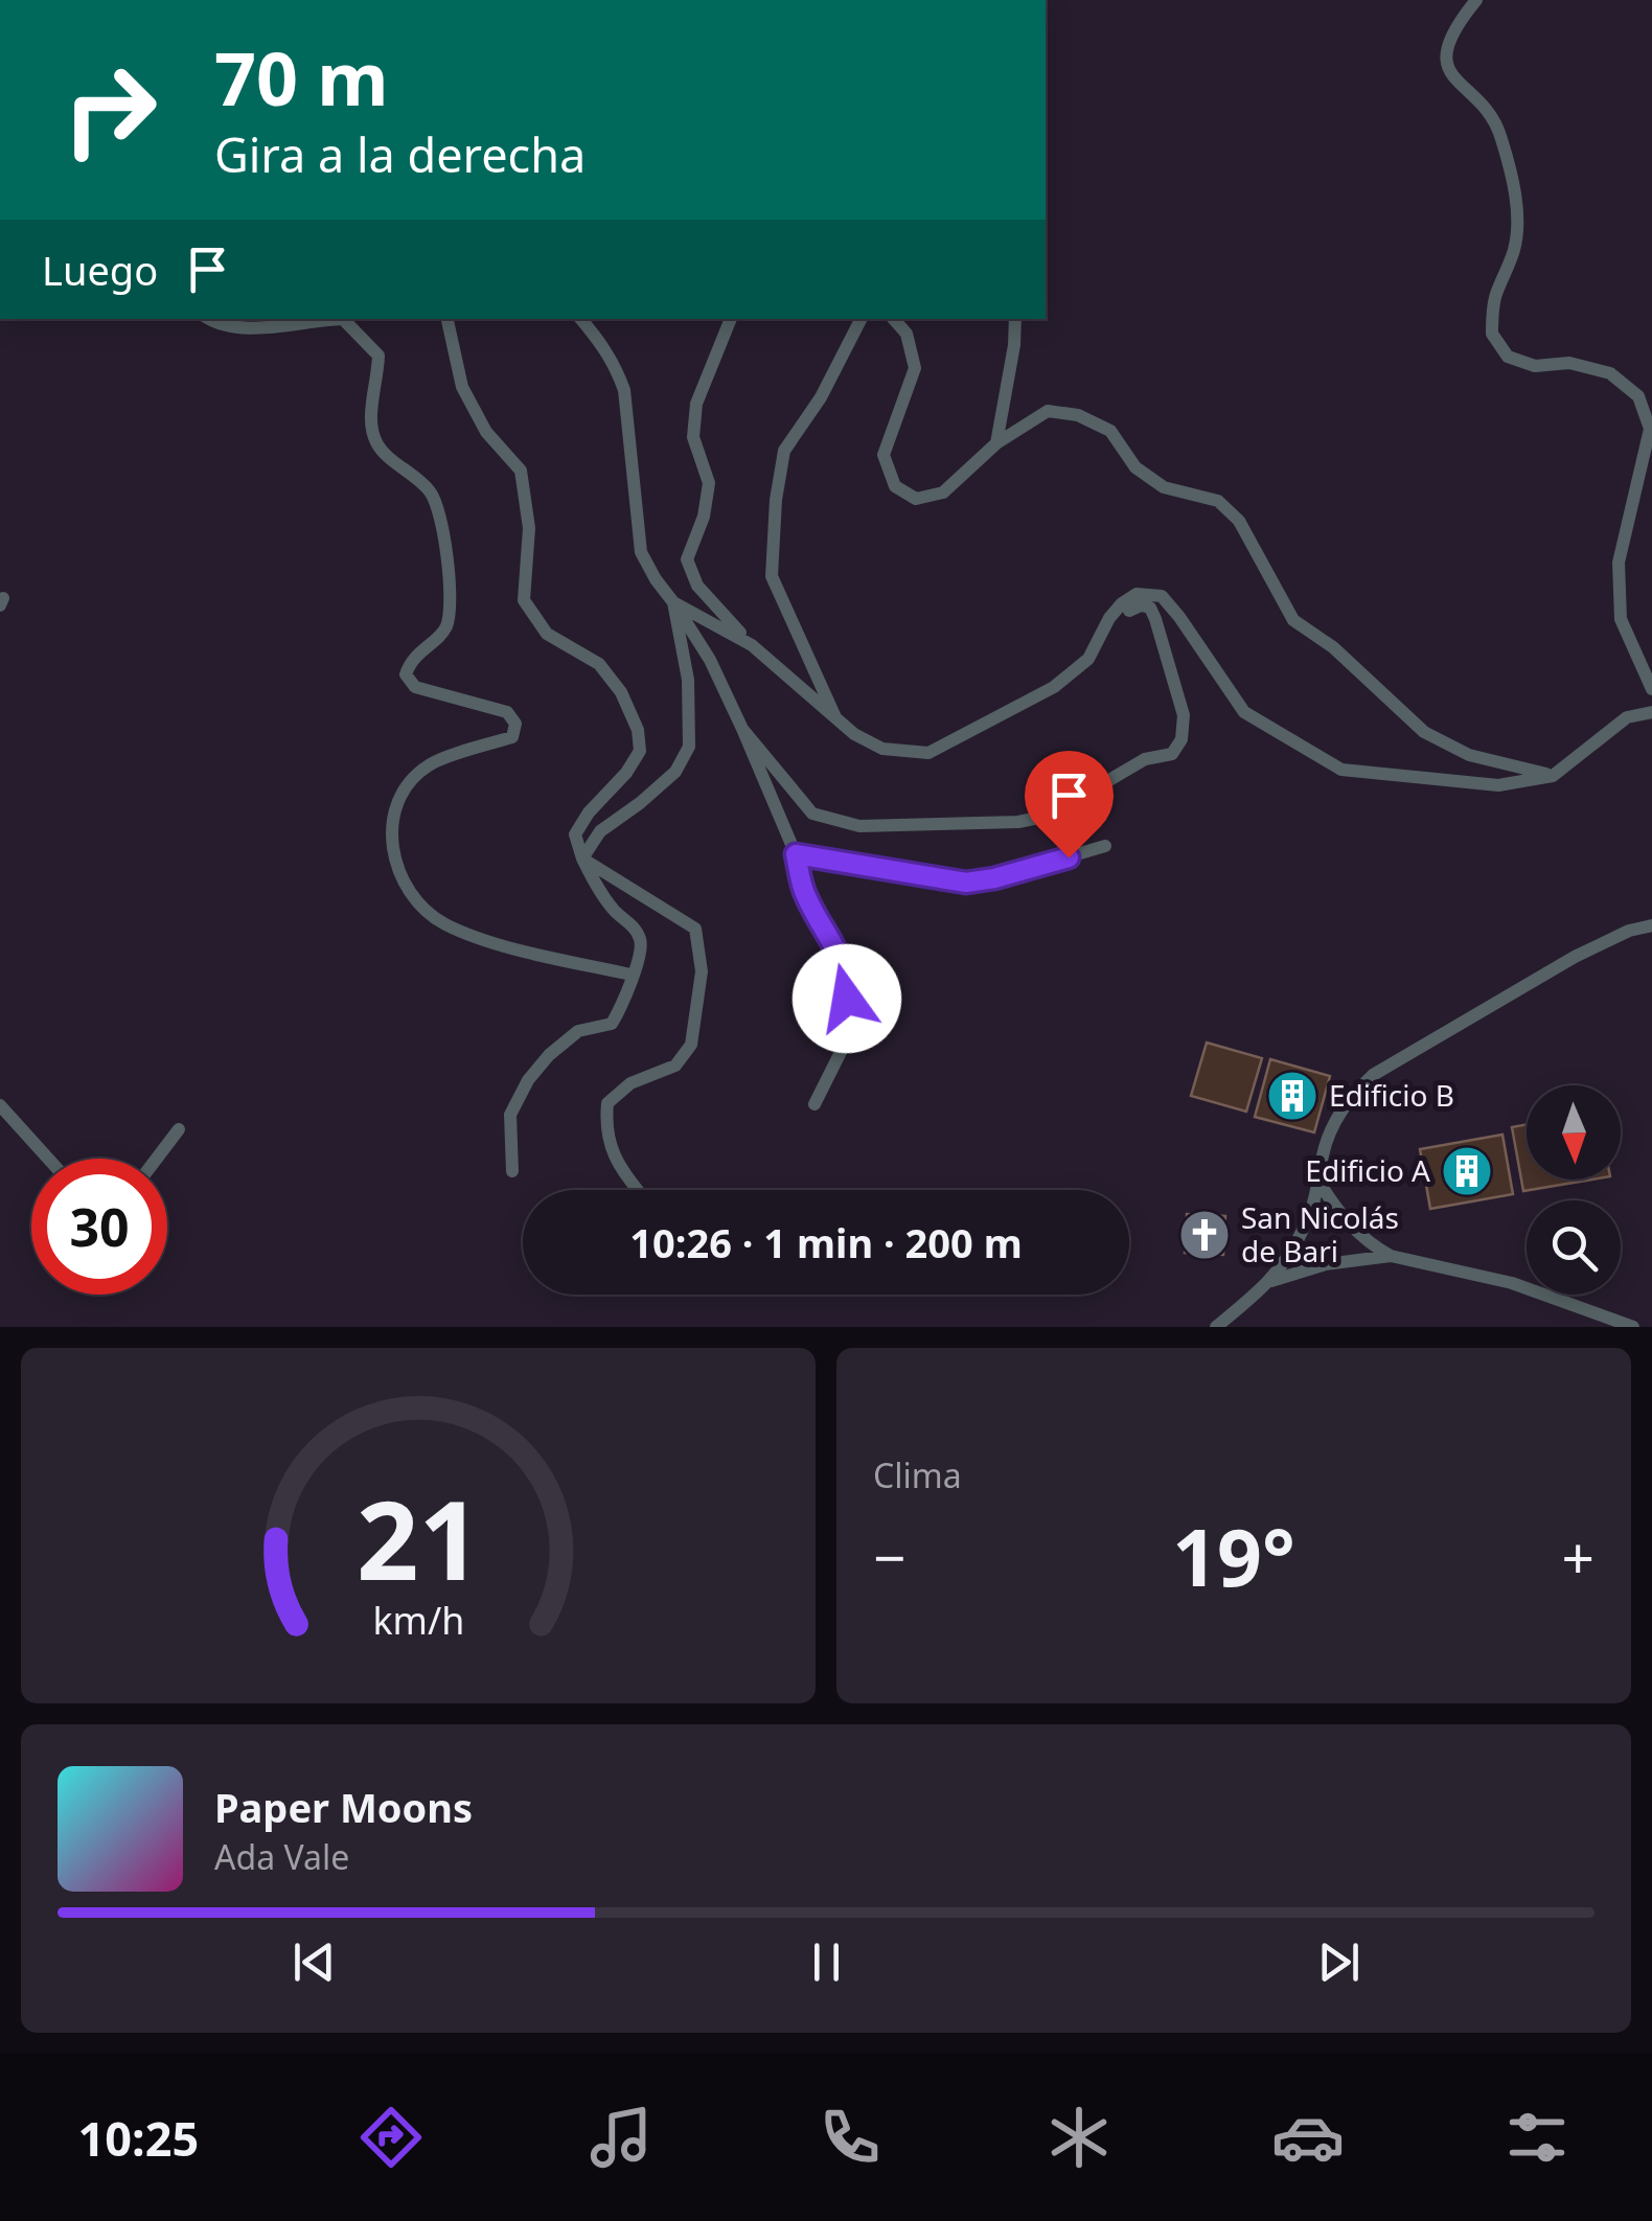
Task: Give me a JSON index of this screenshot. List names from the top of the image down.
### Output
{
  "places": {
    "building": ["Edificio B", "Edificio A"],
    "church": ["San Nicolás de Bari"]
  },
  "north": "bottom",
  "page": {
    "turn": ["70 m", "Gira a la derecha"],
    "then": "Luego",
    "limit": "30",
    "trip": "10:26 · 1 min · 200 m",
    "tile": "Clima",
    "heat": ["−", "19°", "+"],
    "song": ["Paper Moons", "Ada Vale"],
    "tabs": "10:25",
    "gauge": ["21", "km/h"]
  }
}
